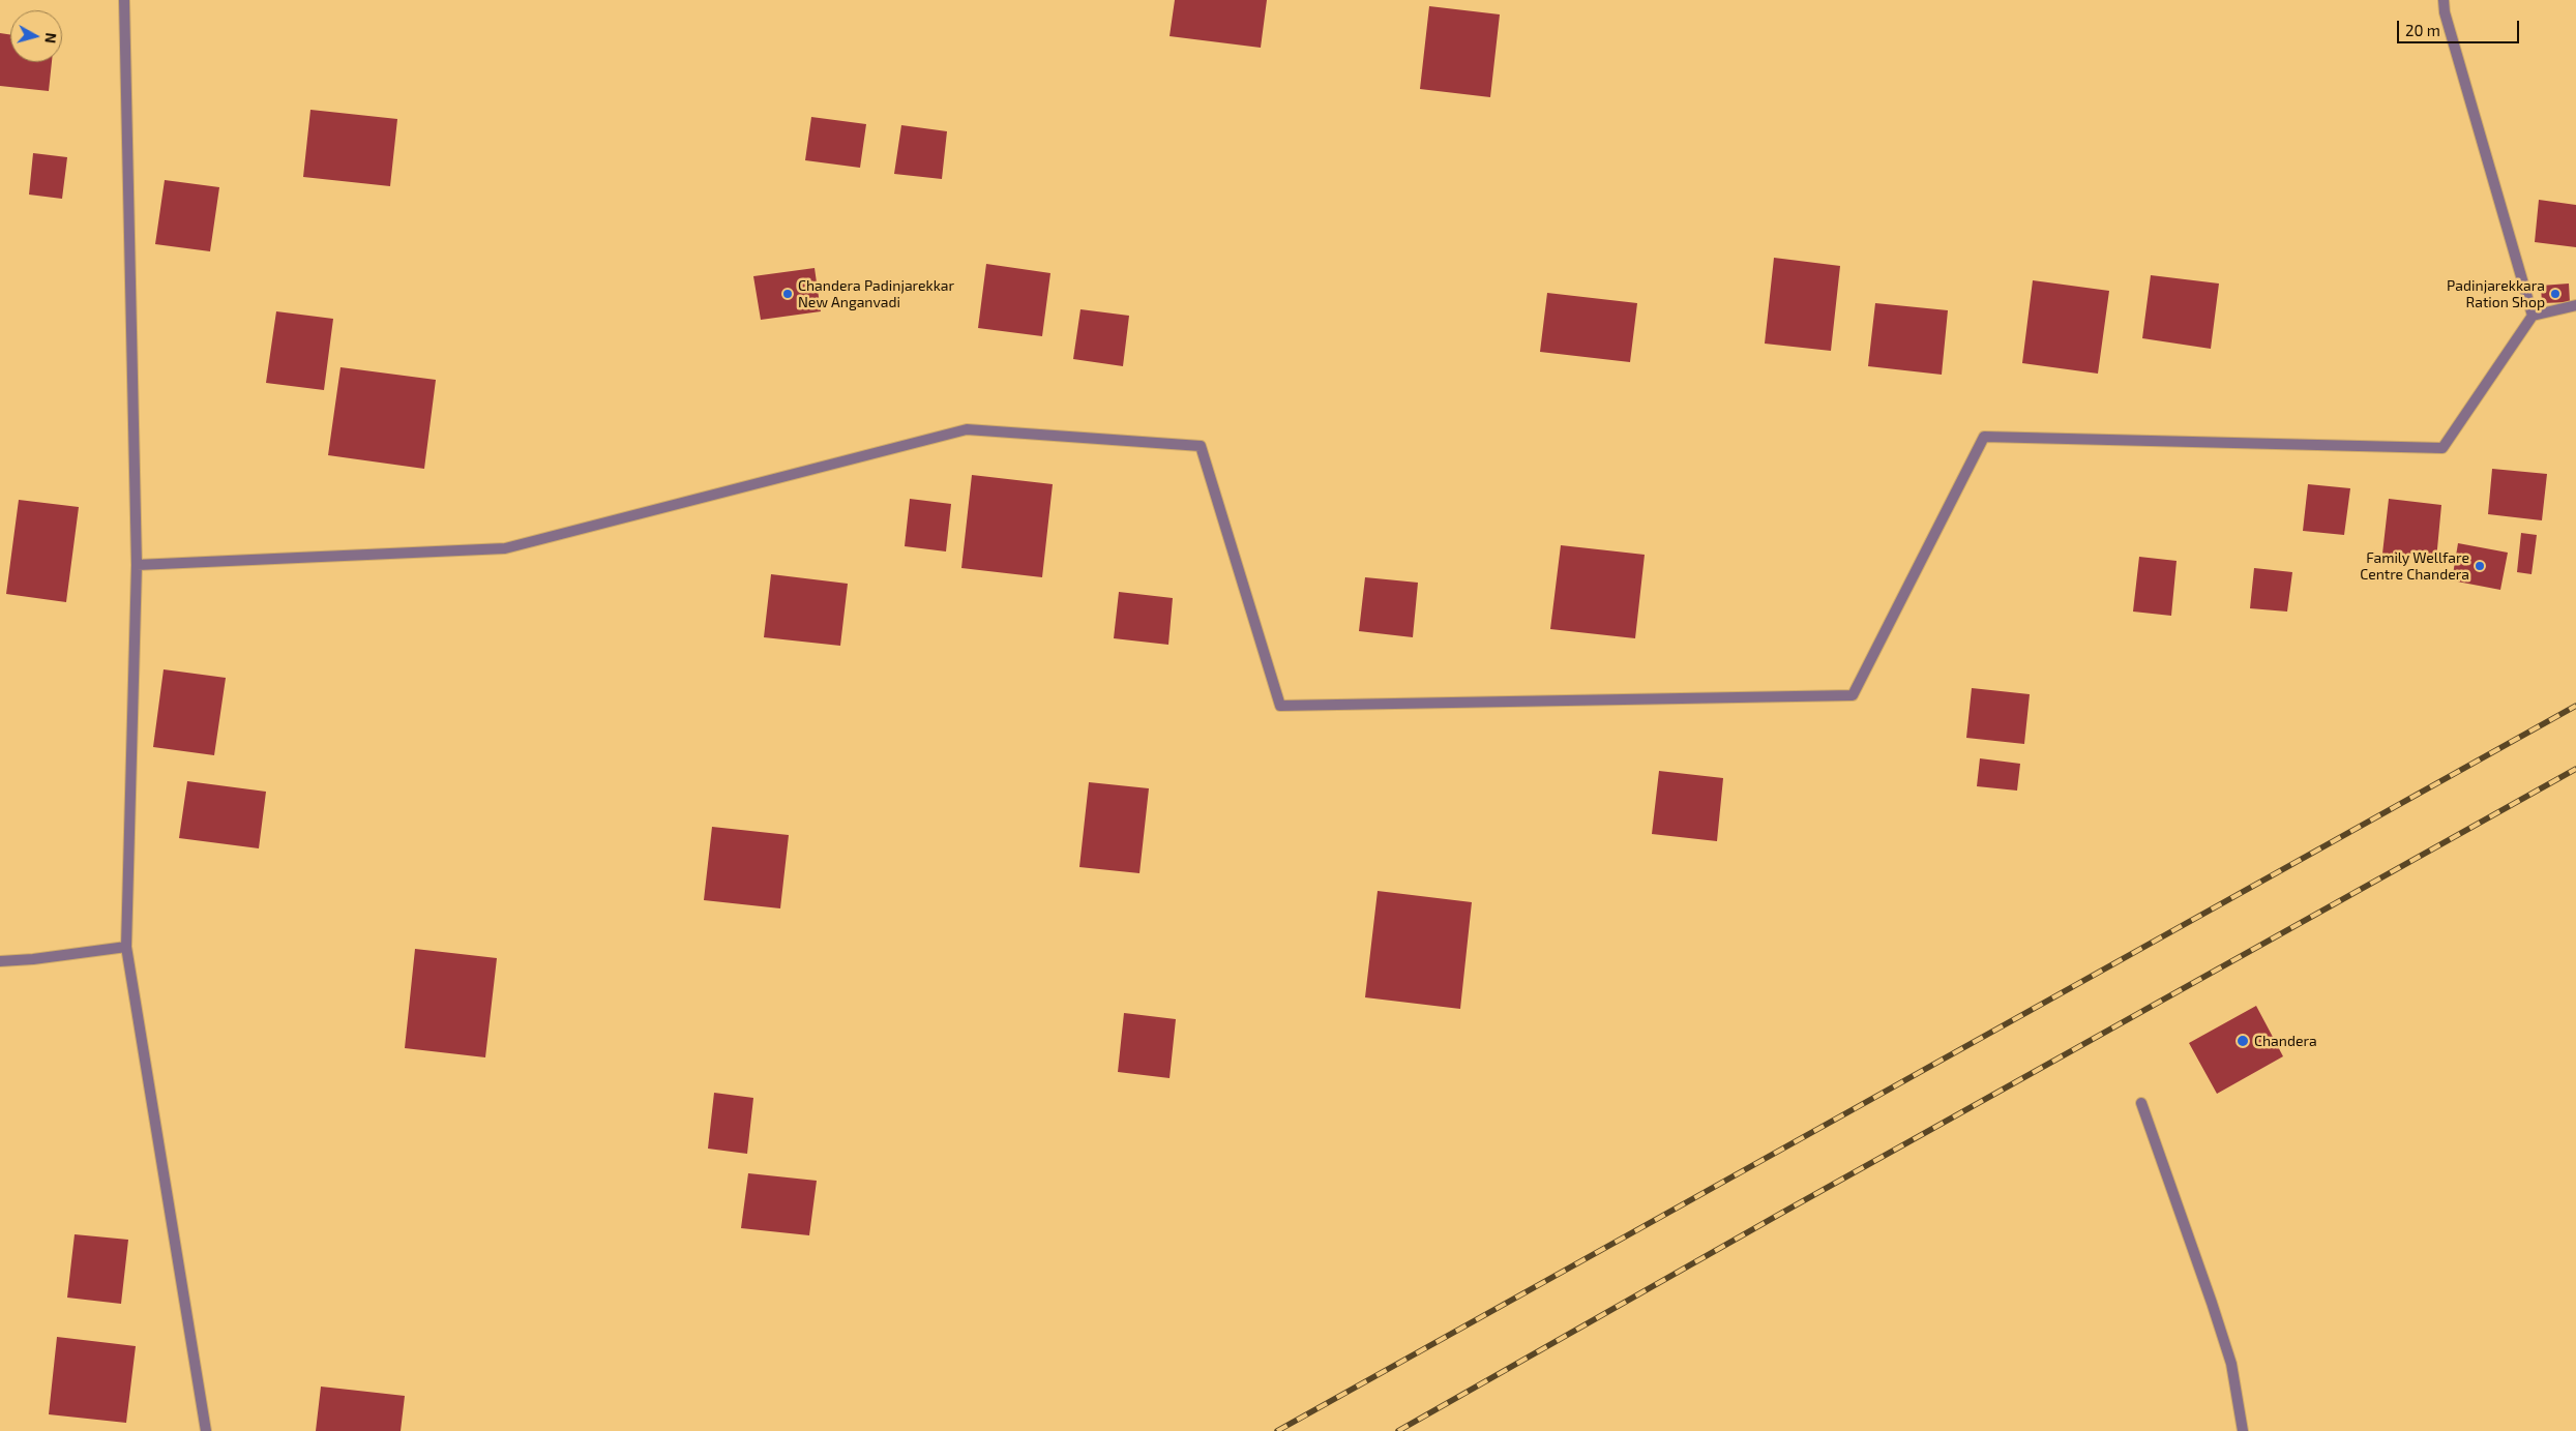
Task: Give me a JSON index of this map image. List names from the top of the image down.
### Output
{
  "places": [
    "Chandera Padinjarekkar New Anganvadi",
    "Padinjarekkara Ration Shop",
    "Family Wellfare Centre Chandera",
    "Chandera"
  ],
  "scale_bar": "20 m",
  "north": "right"
}
